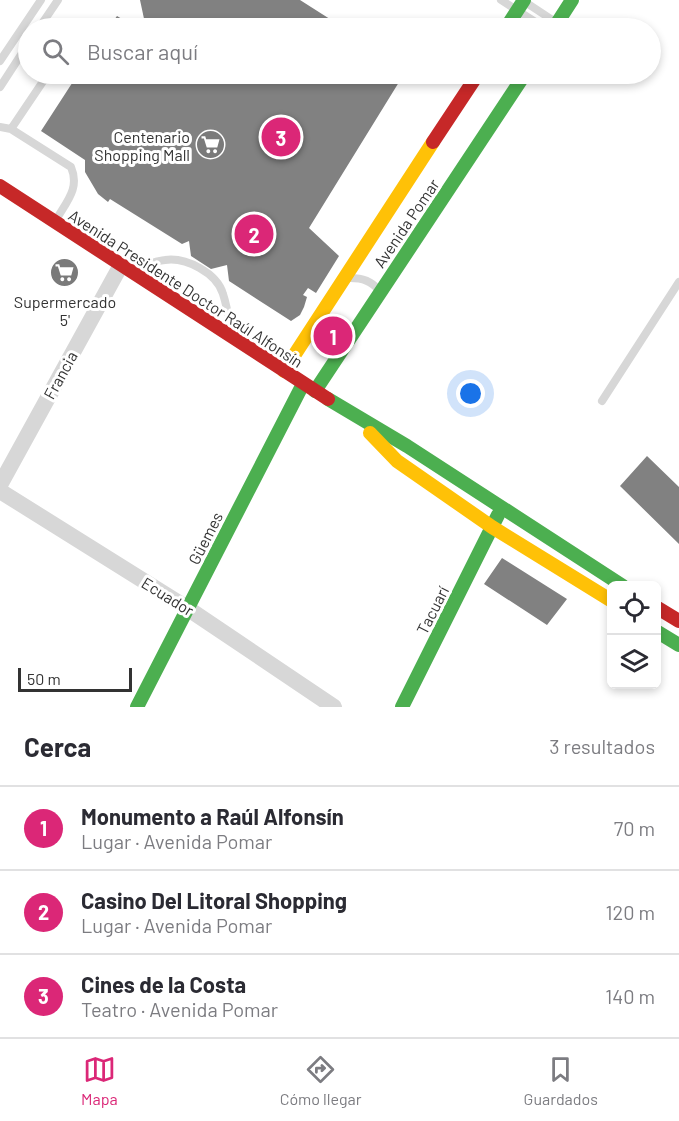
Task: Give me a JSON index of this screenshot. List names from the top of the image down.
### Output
{
  "streets": {
    "main road": [
      "Avenida Pomar",
      "Avenida Presidente Doctor Raúl Alfonsín",
      "Güemes",
      "Tacuarí"
    ],
    "street": ["Francia", "Ecuador"]
  },
  "crossings": [
    ["Avenida Pomar", "Avenida Presidente Doctor Raúl Alfonsín"],
    ["Avenida Pomar", "Güemes"],
    ["Avenida Presidente Doctor Raúl Alfonsín", "Francia"],
    ["Avenida Presidente Doctor Raúl Alfonsín", "Güemes"],
    ["Avenida Presidente Doctor Raúl Alfonsín", "Tacuarí"],
    ["Güemes", "Ecuador"]
  ],
  "places": {
    "supermarket": ["Centenario Shopping Mall", "Supermercado 5'"]
  },
  "scale_bar": "50 m",
  "page": {
    "search": "Buscar aquí",
    "pins": ["3", "2", "1"],
    "scale": "50 m",
    "heading": ["Cerca", "3 resultados"],
    "list": [
      {
        "mark": "1",
        "name": "Monumento a Raúl Alfonsín",
        "note": "Lugar · Avenida Pomar",
        "value": "70 m"
      },
      {
        "mark": "2",
        "name": "Casino Del Litoral Shopping",
        "note": "Lugar · Avenida Pomar",
        "value": "120 m"
      },
      {
        "mark": "3",
        "name": "Cines de la Costa",
        "note": "Teatro · Avenida Pomar",
        "value": "140 m"
      }
    ],
    "nav": ["Mapa", "Cómo llegar", "Guardados"]
  }
}
